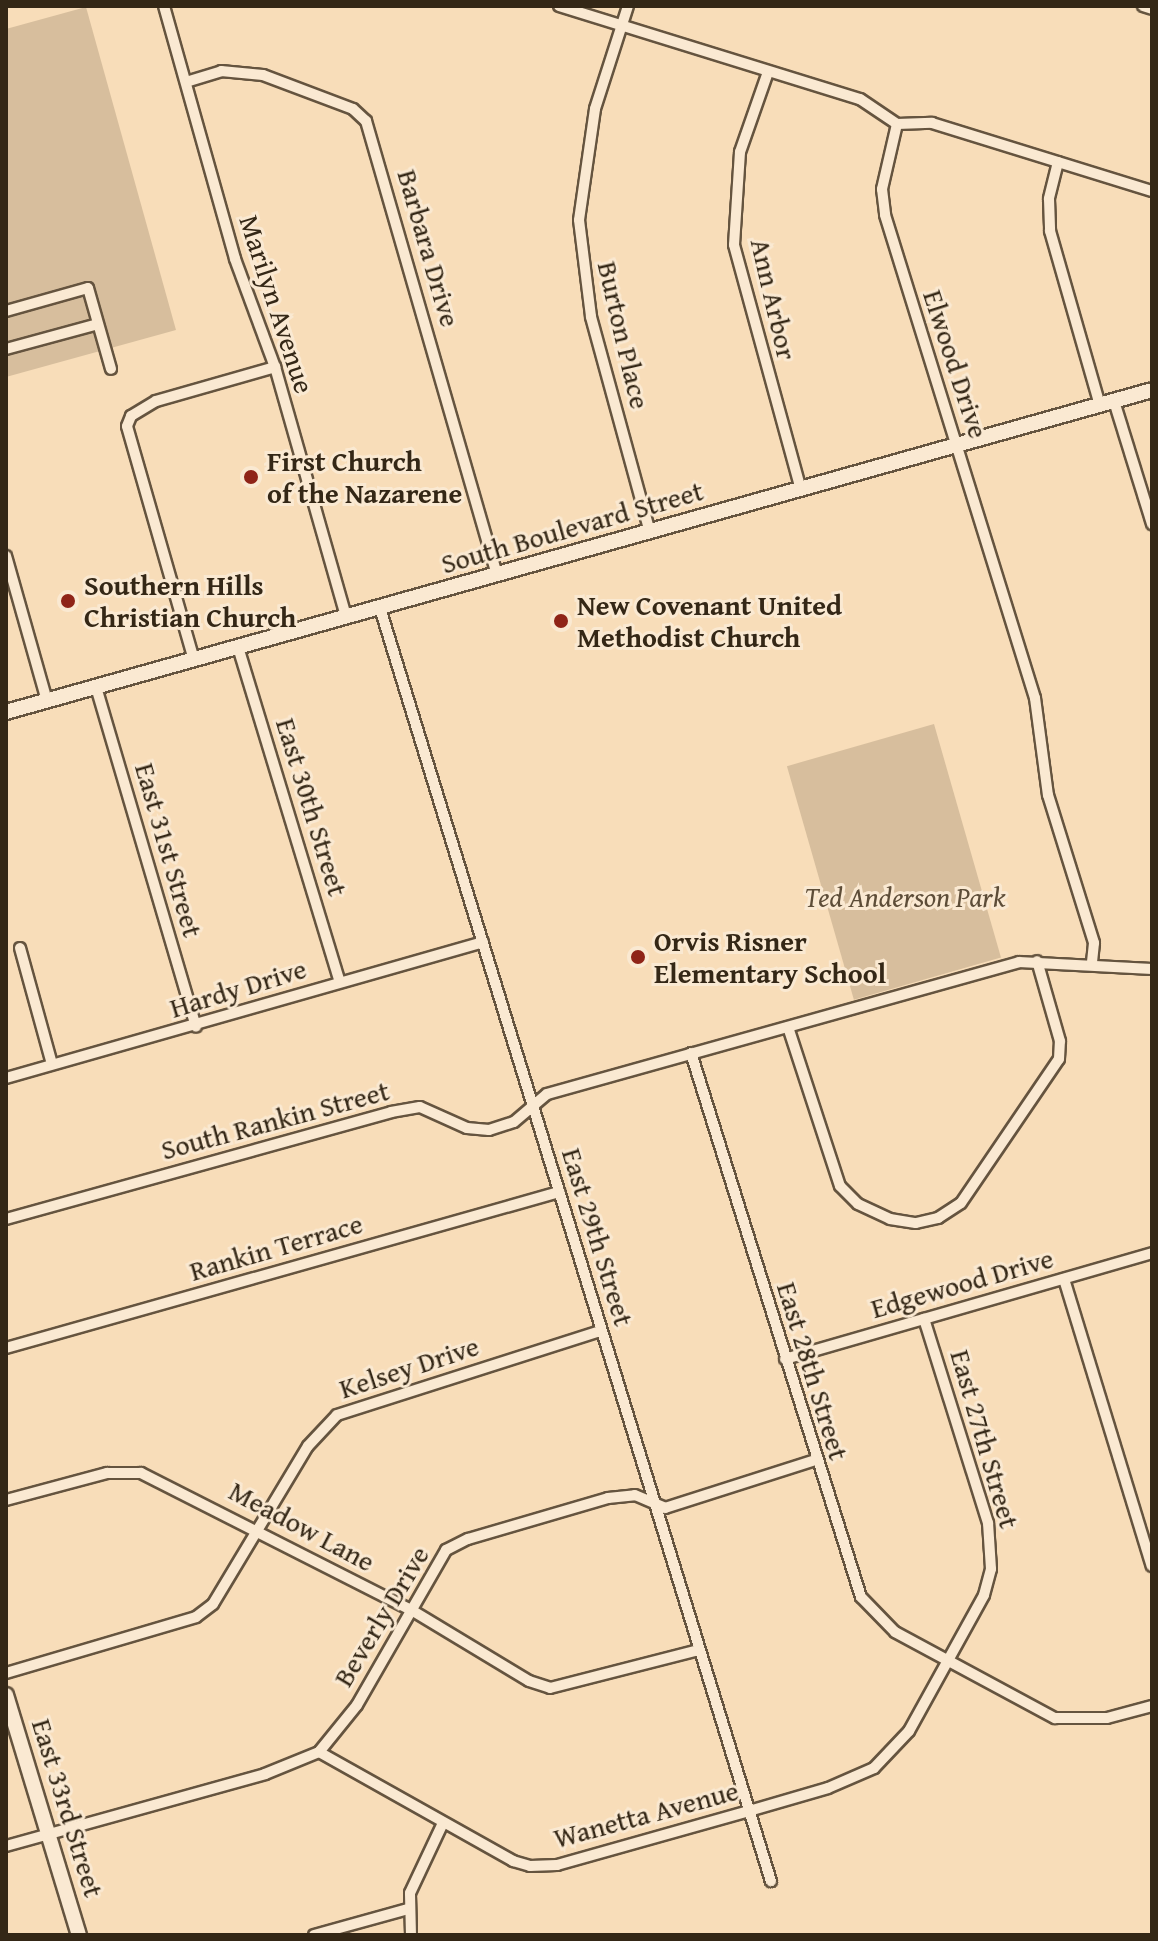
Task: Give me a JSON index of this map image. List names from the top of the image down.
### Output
{
  "streets": {
    "main road": ["South Boulevard Street", "East 33rd Street"],
    "street": [
      "Barbara Drive",
      "Ann Arbor",
      "Marilyn Avenue",
      "Burton Place",
      "Elwood Drive",
      "East 30th Street",
      "East 31st Street",
      "Hardy Drive",
      "South Rankin Street",
      "East 29th Street",
      "Rankin Terrace",
      "Edgewood Drive",
      "Kelsey Drive",
      "East 28th Street",
      "East 27th Street",
      "Meadow Lane",
      "Beverly Drive",
      "Wanetta Avenue"
    ]
  },
  "crossings": [
    ["Barbara Drive", "Marilyn Avenue"],
    ["Barbara Drive", "South Boulevard Street"],
    ["Ann Arbor", "South Boulevard Street"],
    ["Marilyn Avenue", "South Boulevard Street"],
    ["Burton Place", "South Boulevard Street"],
    ["Elwood Drive", "South Boulevard Street"],
    ["Elwood Drive", "South Rankin Street"],
    ["South Boulevard Street", "East 30th Street"],
    ["South Boulevard Street", "East 31st Street"],
    ["South Boulevard Street", "East 29th Street"],
    ["East 30th Street", "Hardy Drive"],
    ["East 31st Street", "Hardy Drive"],
    ["Hardy Drive", "East 29th Street"],
    ["South Rankin Street", "East 29th Street"],
    ["South Rankin Street", "East 28th Street"],
    ["East 29th Street", "Rankin Terrace"],
    ["East 29th Street", "Kelsey Drive"],
    ["East 29th Street", "Meadow Lane"],
    ["East 29th Street", "Beverly Drive"],
    ["East 29th Street", "Wanetta Avenue"],
    ["Edgewood Drive", "East 28th Street"],
    ["Edgewood Drive", "East 27th Street"],
    ["Kelsey Drive", "Meadow Lane"],
    ["East 28th Street", "East 27th Street"],
    ["East 28th Street", "Beverly Drive"],
    ["East 28th Street", "Wanetta Avenue"],
    ["East 27th Street", "Wanetta Avenue"],
    ["Meadow Lane", "Beverly Drive"],
    ["Beverly Drive", "East 33rd Street"],
    ["Beverly Drive", "Wanetta Avenue"]
  ],
  "parks": ["Ted Anderson Park"],
  "places": [
    "First Church of the Nazarene",
    "Southern Hills Christian Church",
    "New Covenant United Methodist Church",
    "Orvis Risner Elementary School"
  ]
}
